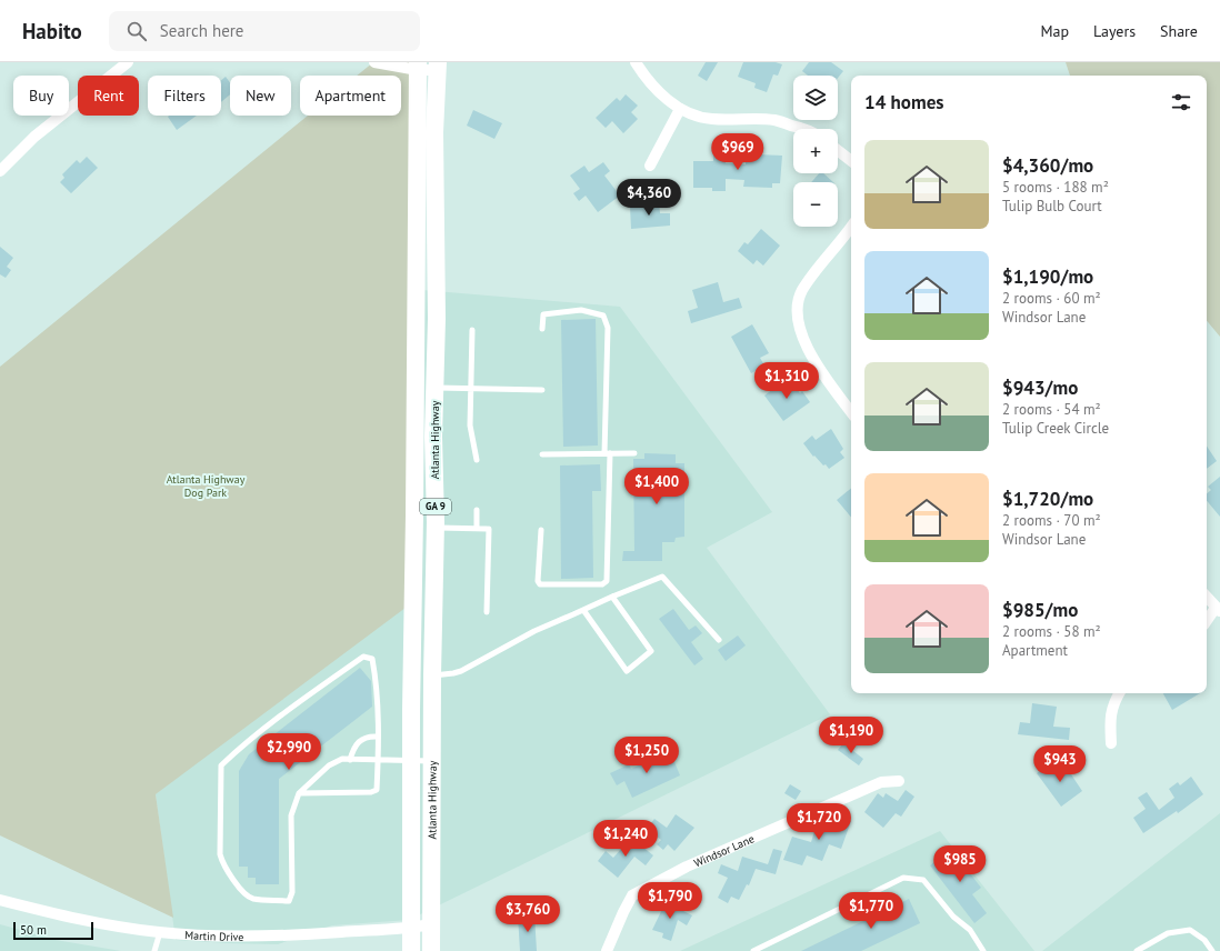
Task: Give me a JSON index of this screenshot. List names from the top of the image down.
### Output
{
  "streets": {
    "main road": ["Atlanta Highway", "GA 9"],
    "street": ["Windsor Lane", "Martin Drive"]
  },
  "crossings": [
    ["Atlanta Highway", "Martin Drive"]
  ],
  "parks": ["Atlanta Highway Dog Park"],
  "scale_bar": "50 m",
  "page": {
    "header": "Habito",
    "search": "Search here",
    "nav": ["Map", "Layers", "Share"],
    "map_buttons": ["+", "−"],
    "chip": [
      "Buy",
      "Rent",
      "Filters",
      "New",
      "Apartment"
    ],
    "heading": "14 homes",
    "list": [
      {
        "name": "$4,360/mo",
        "note": "5 rooms · 188 m² · Tulip Bulb Court"
      },
      {
        "name": "$1,190/mo",
        "note": "2 rooms · 60 m² · Windsor Lane"
      },
      {
        "name": "$943/mo",
        "note": "2 rooms · 54 m² · Tulip Creek Circle"
      },
      {
        "name": "$1,720/mo",
        "note": "2 rooms · 70 m² · Windsor Lane"
      },
      {
        "name": "$985/mo",
        "note": "2 rooms · 58 m² · Apartment"
      }
    ],
    "price": [
      "$969",
      "$4,360",
      "$1,310",
      "$1,400",
      "$1,190",
      "$2,990",
      "$1,250",
      "$943",
      "$1,720",
      "$1,240",
      "$985",
      "$1,790",
      "$1,770",
      "$3,760"
    ],
    "scale": "50 m"
  }
}
